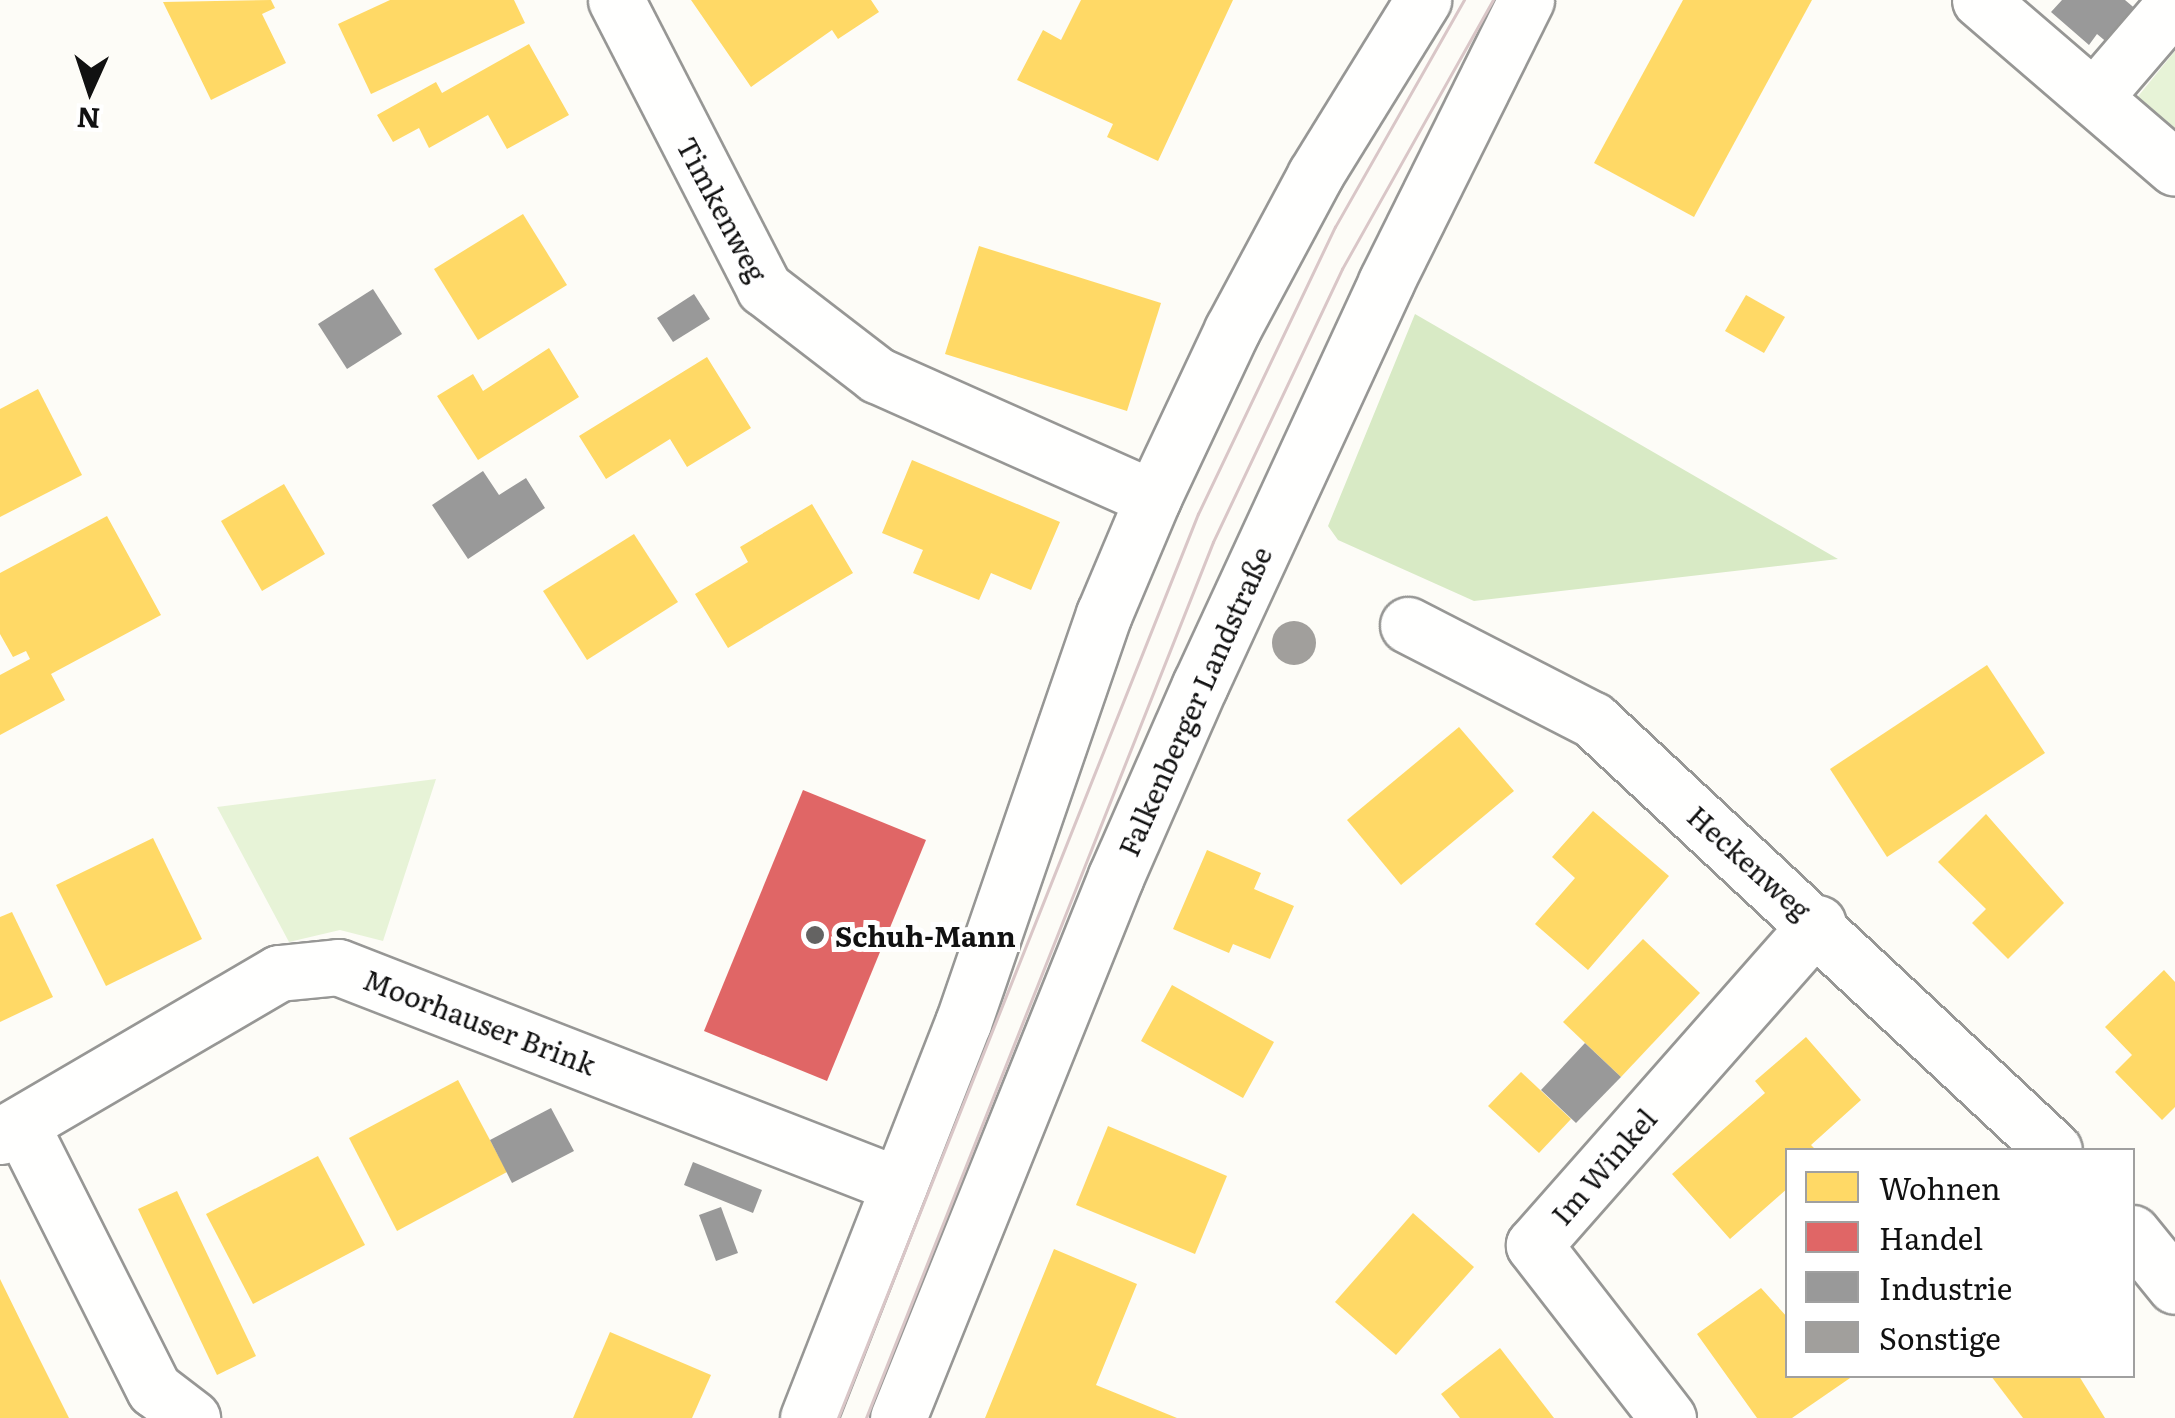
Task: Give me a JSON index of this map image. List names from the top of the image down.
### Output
{
  "streets": {
    "street": [
      "Timkenweg",
      "Falkenberger Landstraße",
      "Heckenweg",
      "Moorhauser Brink",
      "Im Winkel"
    ]
  },
  "crossings": [
    ["Heckenweg", "Im Winkel"]
  ],
  "places": ["Schuh-Mann"],
  "legend": [
    "Wohnen",
    "Handel",
    "Industrie",
    "Sonstige"
  ],
  "north": "bottom"
}
